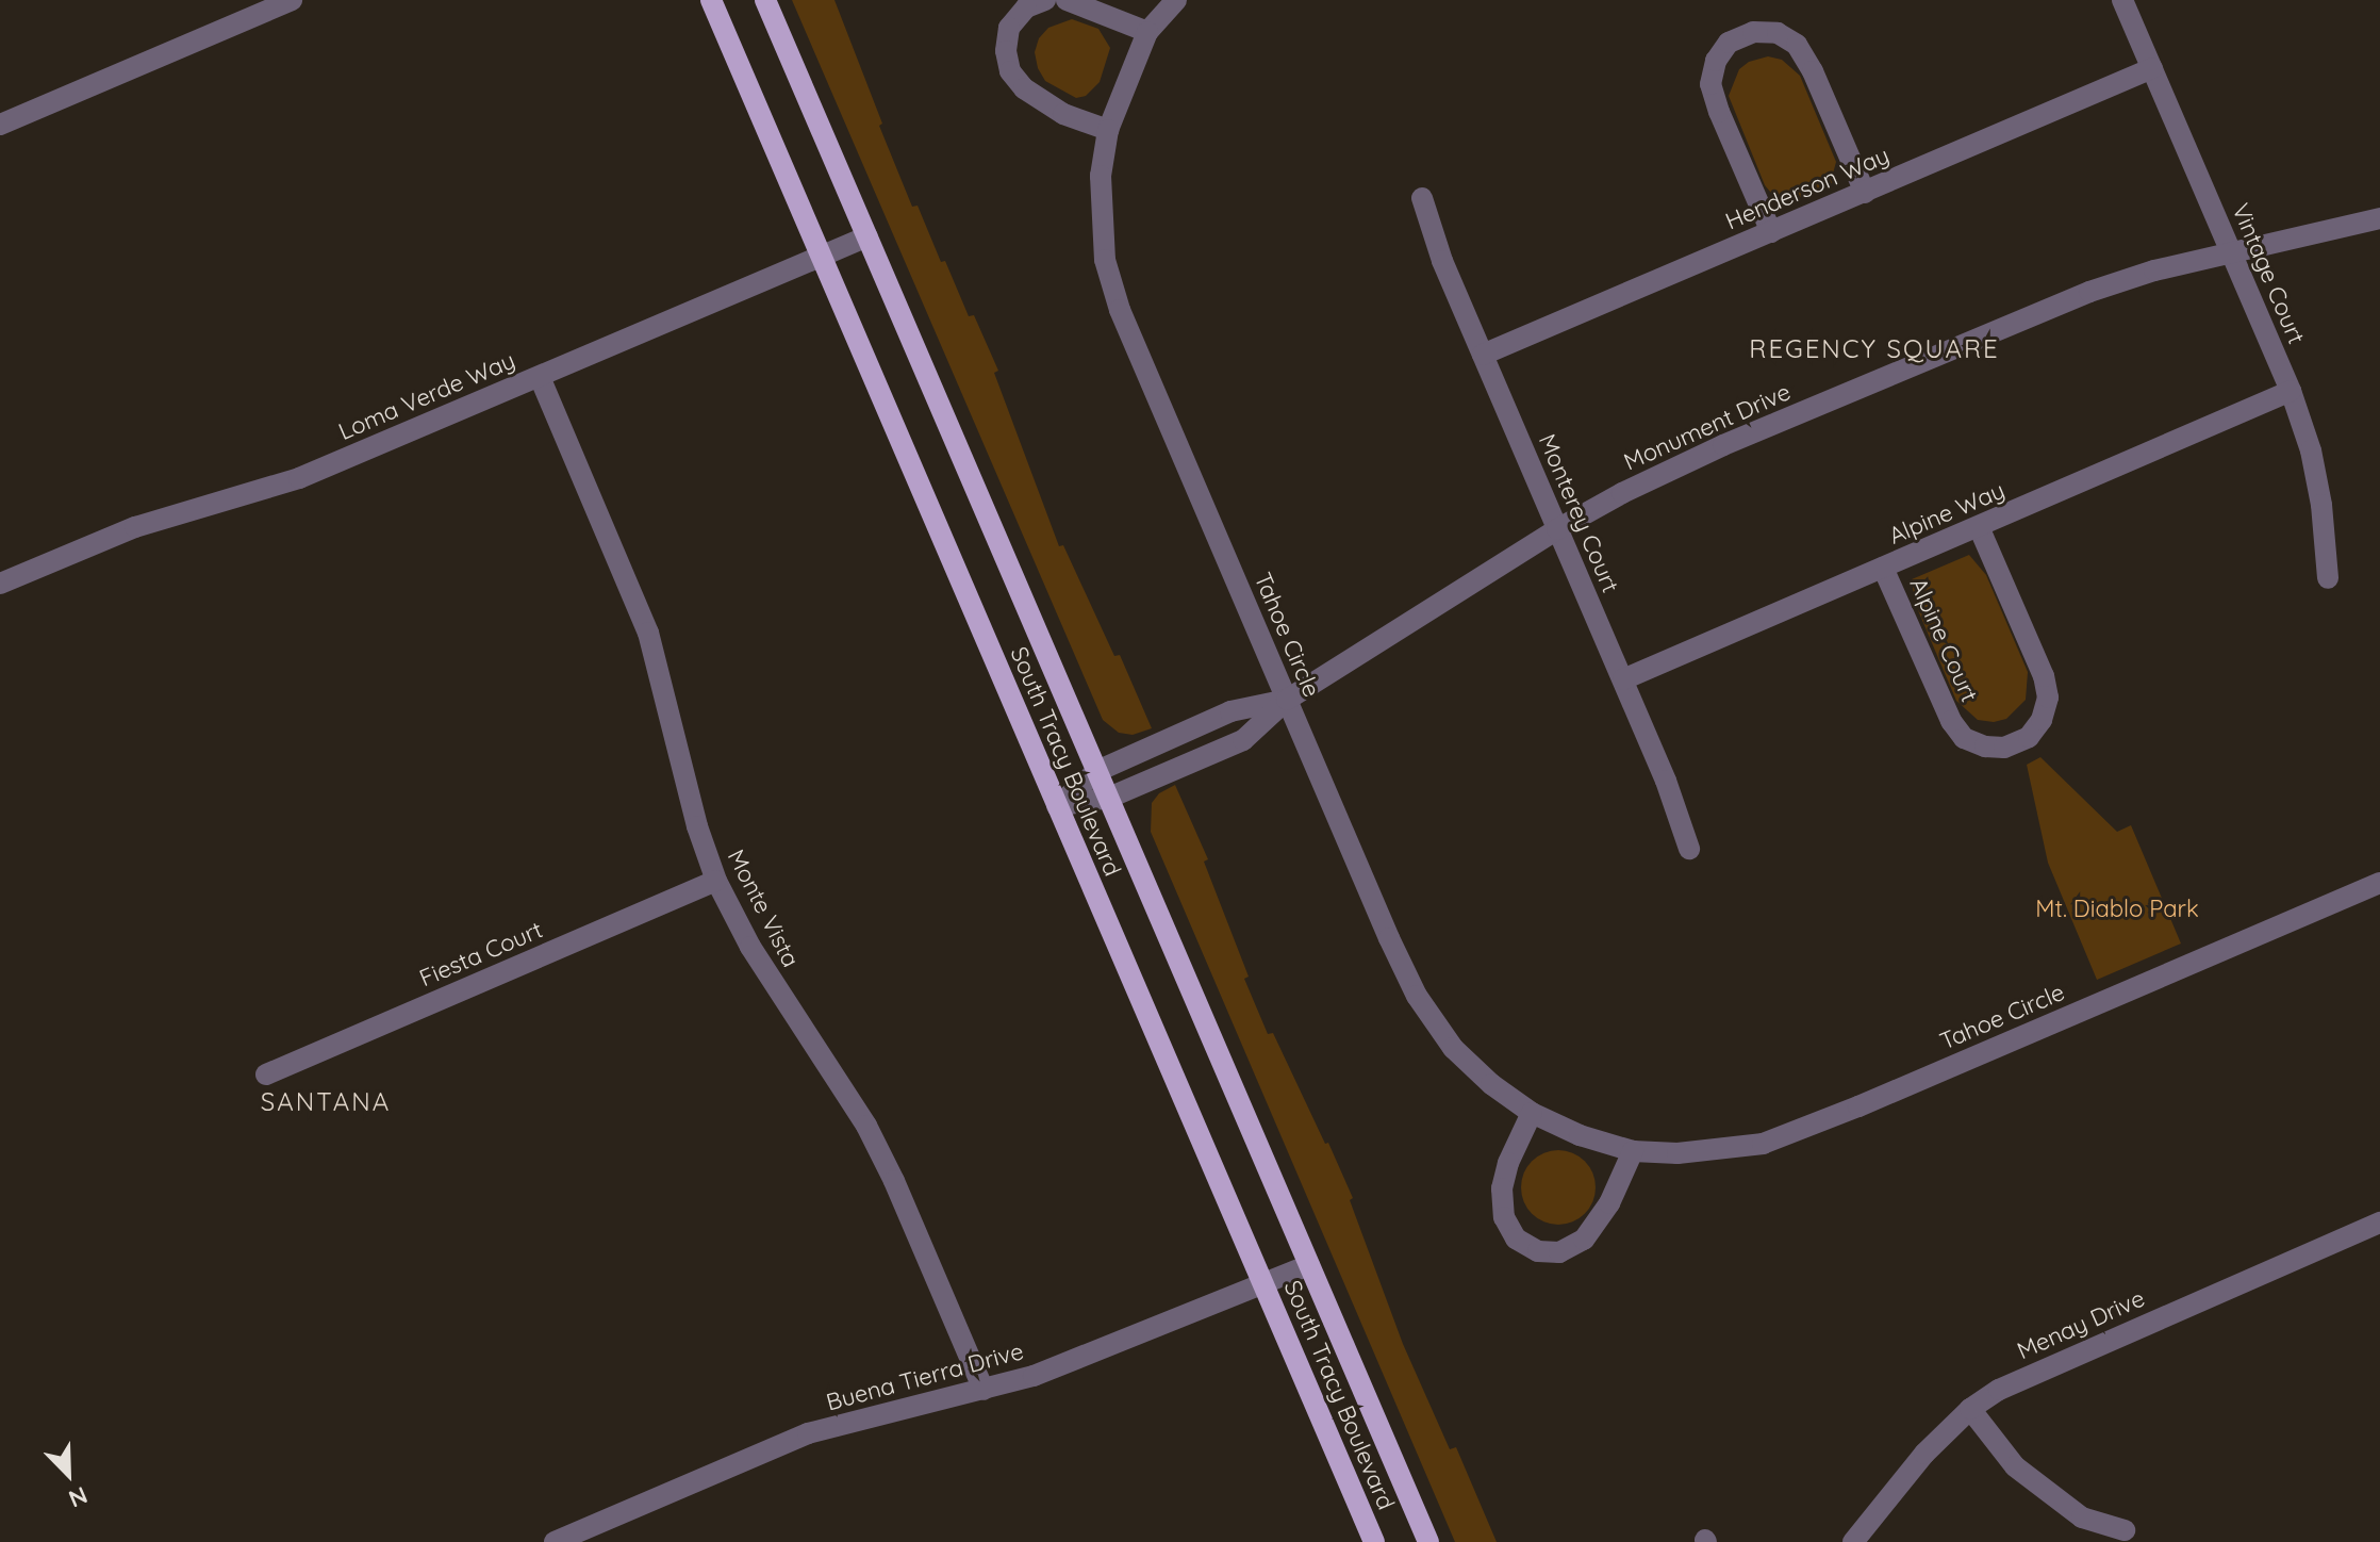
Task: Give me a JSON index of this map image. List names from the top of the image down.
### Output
{
  "streets": {
    "main road": ["South Tracy Boulevard"],
    "street": [
      "Henderson Way",
      "Vintage Court",
      "Loma Verde Way",
      "Monument Drive",
      "Monterey Court",
      "Alpine Way",
      "Tahoe Circle",
      "Alpine Court",
      "Monte Vista",
      "Fiesta Court",
      "Menay Drive",
      "Buena Tierra Drive"
    ]
  },
  "crossings": [
    ["Henderson Way", "Vintage Court"],
    ["Henderson Way", "Monterey Court"],
    ["Vintage Court", "Monument Drive"],
    ["Vintage Court", "Alpine Way"],
    ["Loma Verde Way", "South Tracy Boulevard"],
    ["Loma Verde Way", "Monte Vista"],
    ["Monument Drive", "Monterey Court"],
    ["Monument Drive", "Tahoe Circle"],
    ["Monument Drive", "South Tracy Boulevard"],
    ["Monterey Court", "Alpine Way"],
    ["Alpine Way", "Alpine Court"],
    ["South Tracy Boulevard", "Buena Tierra Drive"],
    ["Monte Vista", "Fiesta Court"],
    ["Monte Vista", "Buena Tierra Drive"]
  ],
  "districts": ["REGENCY SQUARE", "SANTANA"],
  "parks": ["Mt. Diablo Park"],
  "north": "bottom right"
}
